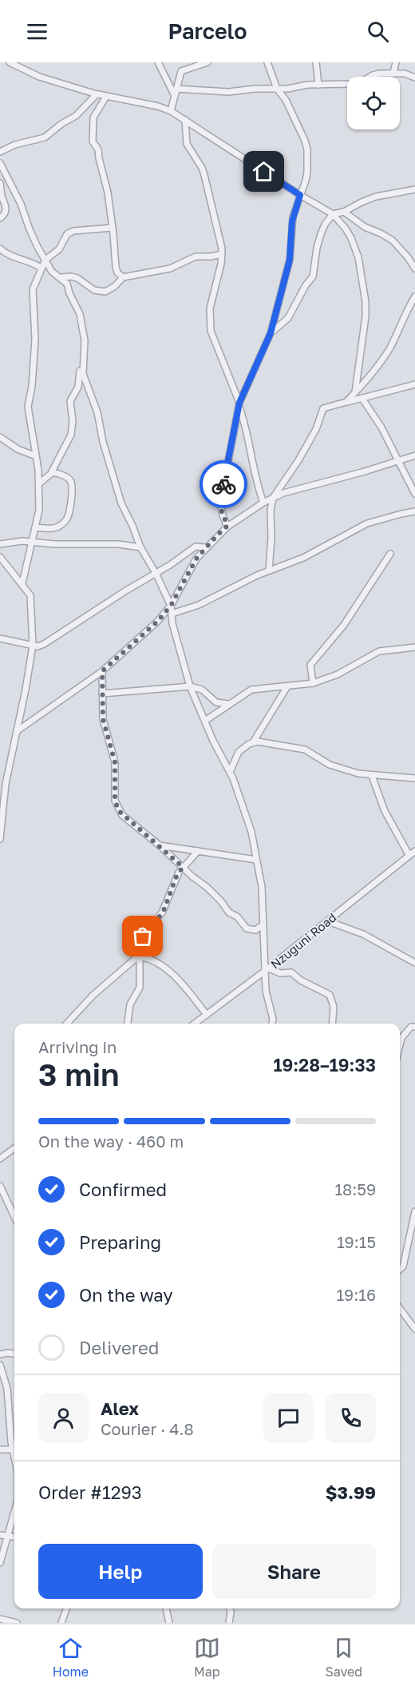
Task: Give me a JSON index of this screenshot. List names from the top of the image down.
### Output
{
  "streets": {
    "street": ["Nzuguni Road"]
  },
  "page": {
    "header": "Parcelo",
    "heading": ["3 min", "Arriving in", "19:28–19:33"],
    "panel": [
      "Alex",
      "Courier · 4.8",
      "Order #1293",
      "$3.99"
    ],
    "bar": "On the way · 460 m",
    "list": [
      ["Confirmed", "18:59"],
      ["Preparing", "19:15"],
      ["On the way", "19:16"],
      "Delivered"
    ],
    "buttons": ["Help", "Share"],
    "tabs": ["Home", "Map", "Saved"]
  }
}
